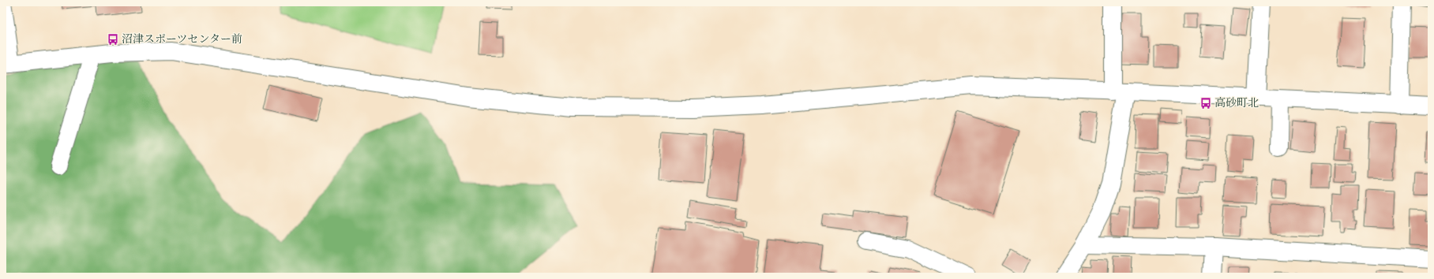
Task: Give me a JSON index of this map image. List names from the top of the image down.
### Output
{
  "places": {
    "bus stop": ["沼津スポーツセンター前", "高砂町北"]
  }
}
